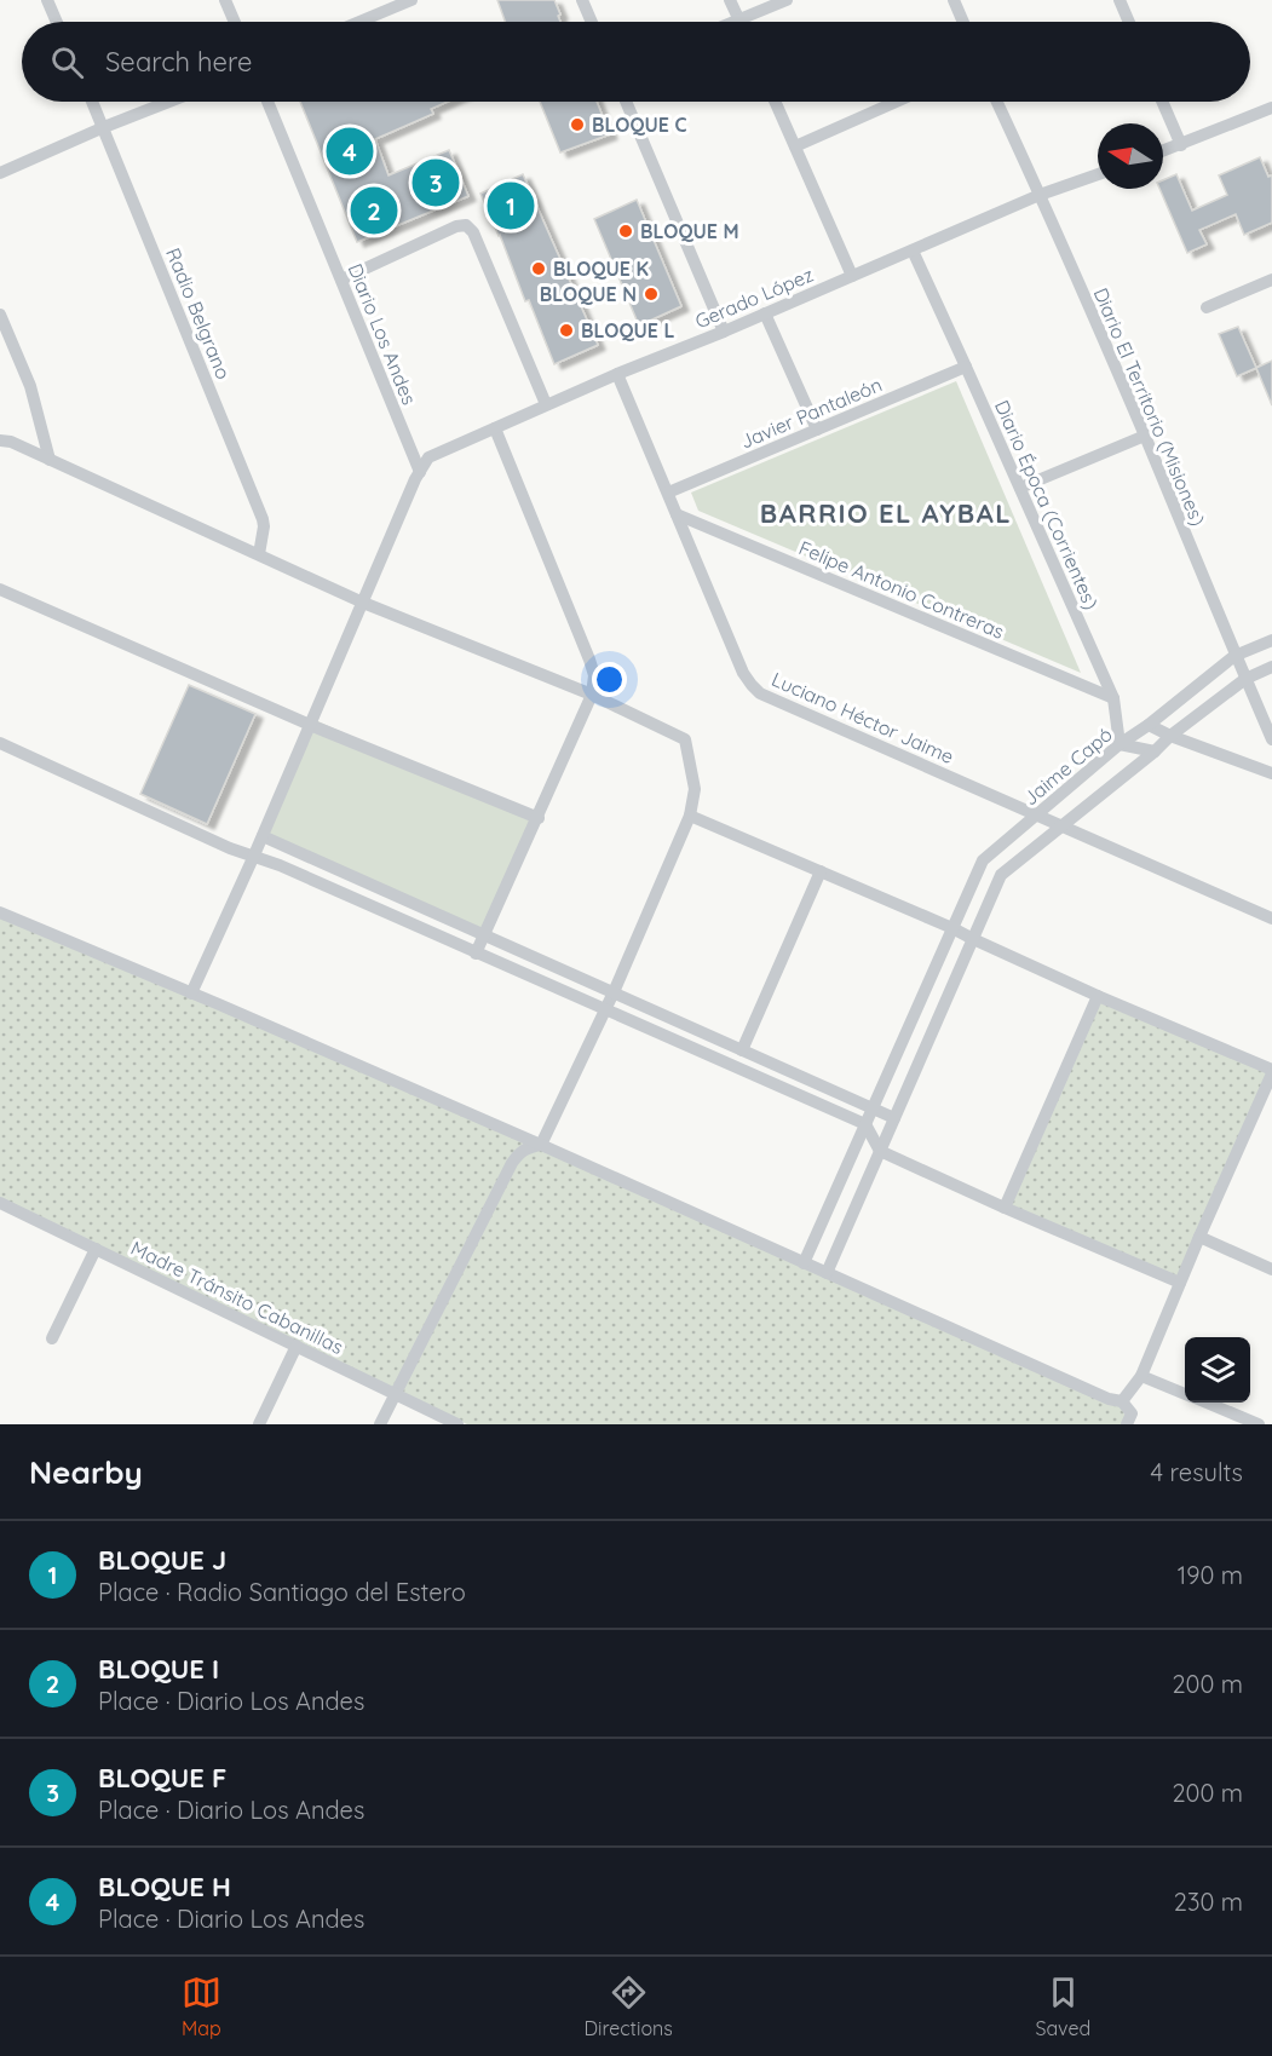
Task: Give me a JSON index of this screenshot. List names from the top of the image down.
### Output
{
  "streets": {
    "street": [
      "Gerado López",
      "Radio Belgrano",
      "Diario Los Andes",
      "Diario El Territorio (Misiones)",
      "Javier Pantaleón",
      "Diario Época (Corrientes)",
      "Felipe Antonio Contreras",
      "Luciano Héctor Jaime",
      "Jaime Capó",
      "Madre Tránsito Cabanillas"
    ]
  },
  "crossings": [
    ["Gerado López", "Diario Los Andes"],
    ["Gerado López", "Diario El Territorio (Misiones)"],
    ["Gerado López", "Diario Época (Corrientes)"],
    ["Gerado López", "Luciano Héctor Jaime"],
    ["Diario El Territorio (Misiones)", "Jaime Capó"],
    ["Javier Pantaleón", "Diario Época (Corrientes)"],
    ["Javier Pantaleón", "Luciano Héctor Jaime"],
    ["Diario Época (Corrientes)", "Felipe Antonio Contreras"],
    ["Diario Época (Corrientes)", "Jaime Capó"],
    ["Felipe Antonio Contreras", "Luciano Héctor Jaime"],
    ["Luciano Héctor Jaime", "Jaime Capó"]
  ],
  "districts": ["BARRIO EL AYBAL"],
  "places": [
    "BLOQUE C",
    "BLOQUE M",
    "BLOQUE K",
    "BLOQUE N",
    "BLOQUE L"
  ],
  "north": "left",
  "page": {
    "search": "Search here",
    "pins": [
      "4",
      "3",
      "1",
      "2"
    ],
    "heading": ["Nearby", "4 results"],
    "list": [
      {
        "mark": "1",
        "name": "BLOQUE J",
        "note": "Place · Radio Santiago del Estero",
        "value": "190 m"
      },
      {
        "mark": "2",
        "name": "BLOQUE I",
        "note": "Place · Diario Los Andes",
        "value": "200 m"
      },
      {
        "mark": "3",
        "name": "BLOQUE F",
        "note": "Place · Diario Los Andes",
        "value": "200 m"
      },
      {
        "mark": "4",
        "name": "BLOQUE H",
        "note": "Place · Diario Los Andes",
        "value": "230 m"
      }
    ],
    "nav": ["Map", "Directions", "Saved"]
  }
}
